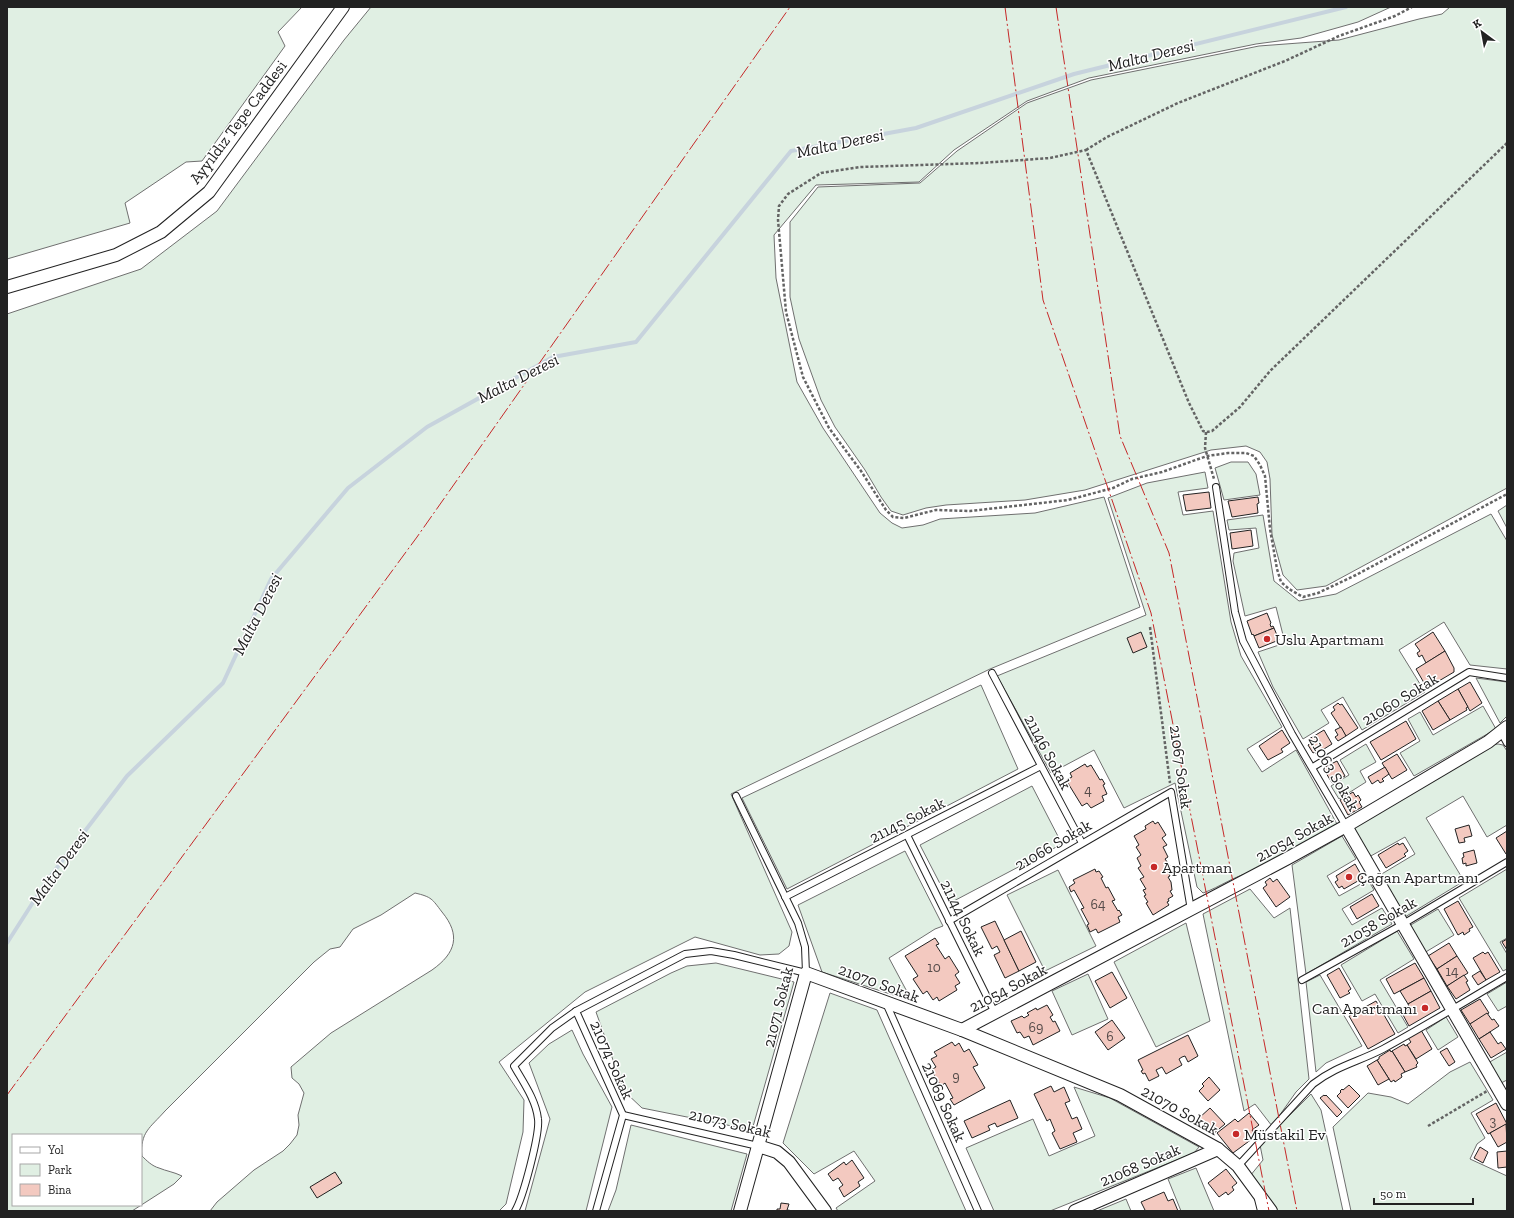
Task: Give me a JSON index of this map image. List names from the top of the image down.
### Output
{
  "streets": {
    "street": [
      "Ayyıldız Tepe Caddesi",
      "21063 Sokak",
      "21054 Sokak",
      "21070 Sokak",
      "21071 Sokak",
      "21073 Sokak",
      "21068 Sokak"
    ],
    "lane": [
      "21060 Sokak",
      "21146 Sokak",
      "21067 Sokak",
      "21145 Sokak",
      "21066 Sokak",
      "21144 Sokak",
      "21058 Sokak",
      "21074 Sokak",
      "21069 Sokak"
    ]
  },
  "crossings": [
    ["21060 Sokak", "21063 Sokak"],
    ["21146 Sokak", "21145 Sokak"],
    ["21146 Sokak", "21066 Sokak"],
    ["21067 Sokak", "21054 Sokak"],
    ["21067 Sokak", "21066 Sokak"],
    ["21063 Sokak", "21054 Sokak"],
    ["21063 Sokak", "21058 Sokak"],
    ["21145 Sokak", "21144 Sokak"],
    ["21145 Sokak", "21071 Sokak"],
    ["21054 Sokak", "21144 Sokak"],
    ["21054 Sokak", "21070 Sokak"],
    ["21066 Sokak", "21144 Sokak"],
    ["21070 Sokak", "21071 Sokak"],
    ["21070 Sokak", "21074 Sokak"],
    ["21070 Sokak", "21069 Sokak"],
    ["21070 Sokak", "21068 Sokak"],
    ["21071 Sokak", "21073 Sokak"],
    ["21074 Sokak", "21073 Sokak"]
  ],
  "water": ["Malta Deresi"],
  "places": [
    "Uslu Apartmanı",
    "Apartman",
    "Çağan Apartmanı",
    "Can Apartmanı",
    "Müstakil Ev"
  ],
  "house_numbers": [
    "4",
    "64",
    "10",
    "14",
    "69",
    "6",
    "9",
    "3"
  ],
  "legend": ["Yol", "Park", "Bina"],
  "scale_bar": "50 m",
  "north": "top left"
}
